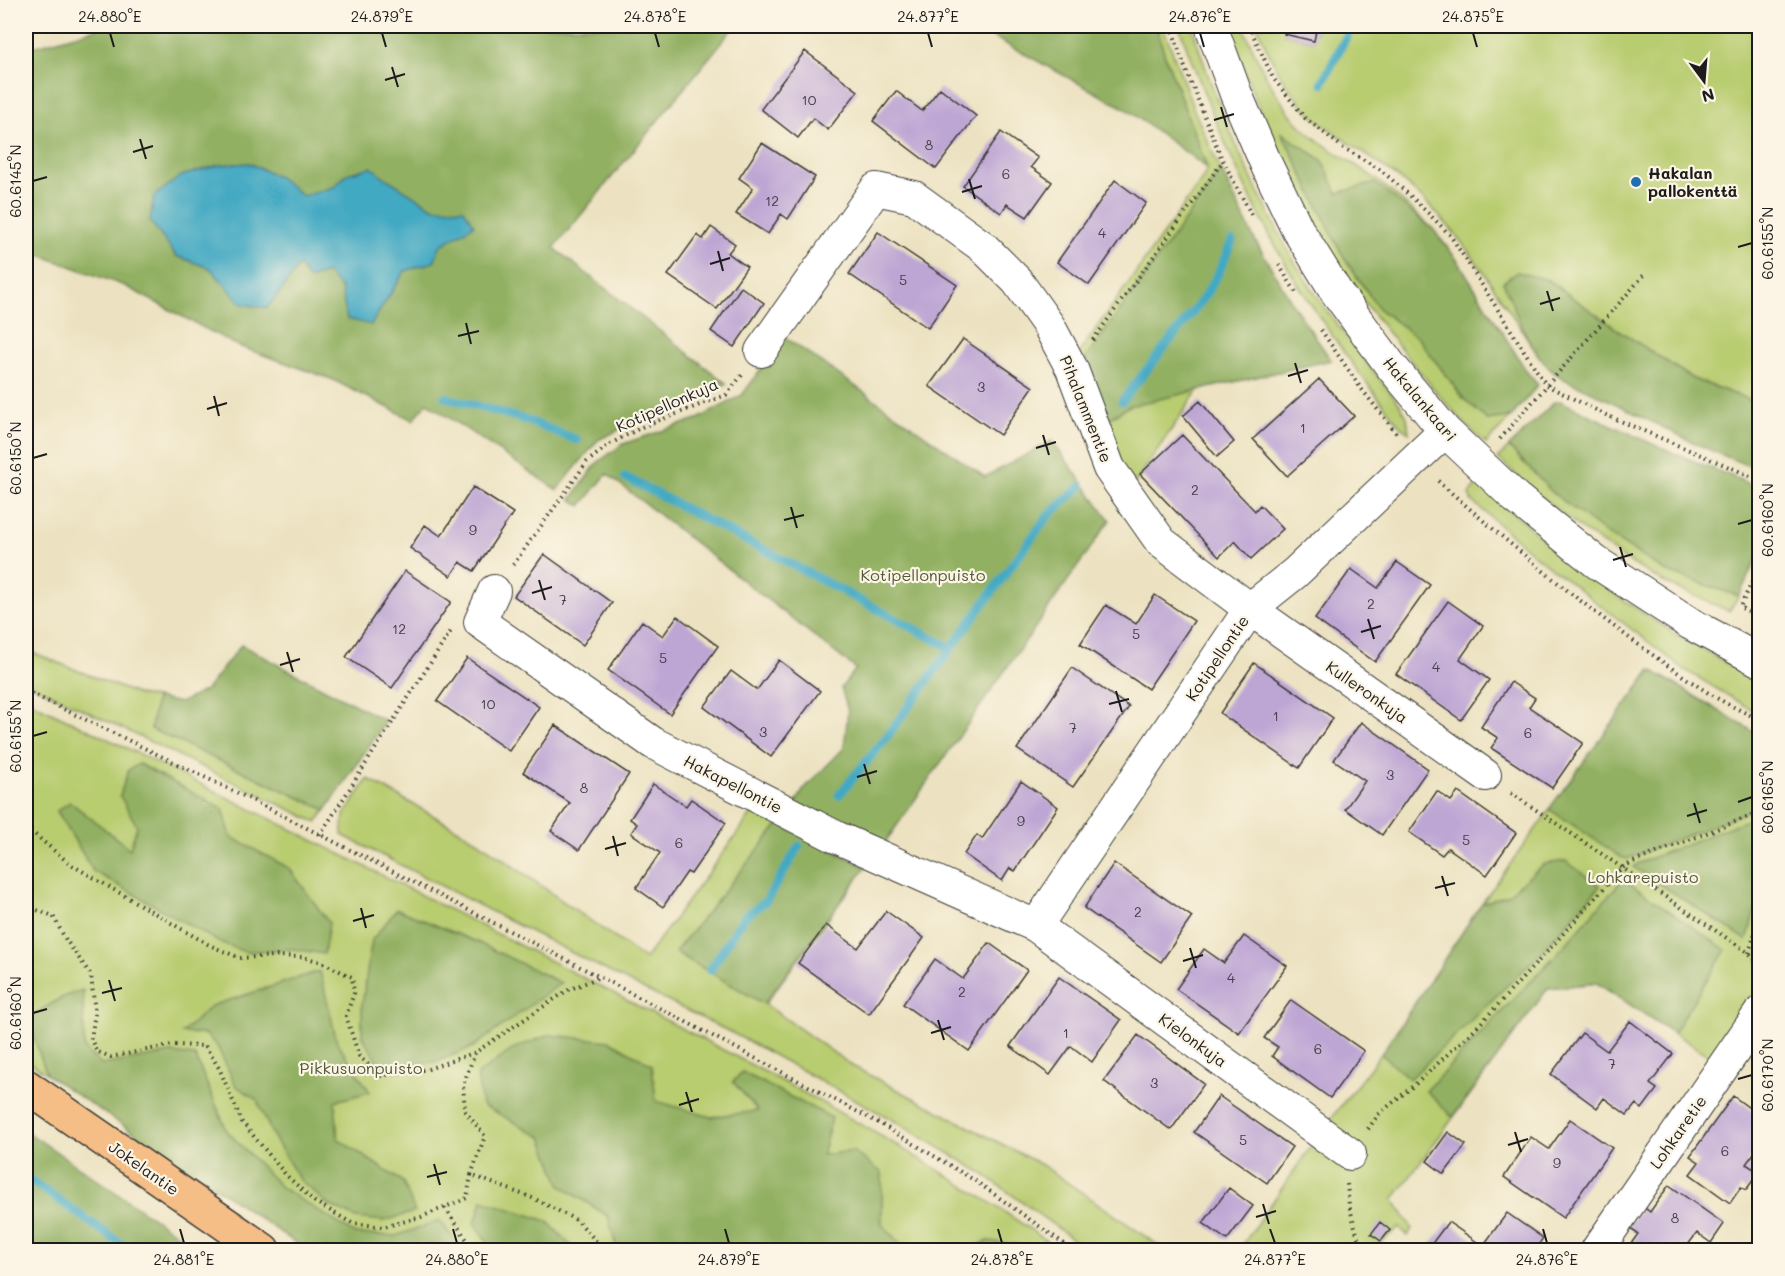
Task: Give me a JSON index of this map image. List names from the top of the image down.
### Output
{
  "streets": {
    "main road": ["Jokelantie"],
    "street": [
      "Hakalankaari",
      "Pihalammentie",
      "Kotipellontie",
      "Kulleronkuja",
      "Hakapellontie",
      "Kielonkuja",
      "Lohkaretie"
    ],
    "path": ["Kotipellonkuja"]
  },
  "crossings": [
    ["Hakalankaari", "Kotipellontie"],
    ["Kotipellonkuja", "Pihalammentie"],
    ["Pihalammentie", "Kotipellontie"],
    ["Pihalammentie", "Kulleronkuja"],
    ["Kotipellontie", "Kulleronkuja"],
    ["Kotipellontie", "Hakapellontie"],
    ["Kotipellontie", "Kielonkuja"],
    ["Hakapellontie", "Kielonkuja"]
  ],
  "parks": ["Kotipellonpuisto", "Lohkarepuisto", "Pikkusuonpuisto"],
  "places": ["Hakalan pallokenttä"],
  "house_numbers": [
    "10",
    "8",
    "6",
    "12",
    "4",
    "5",
    "3",
    "1",
    "2",
    "9",
    "7",
    "2",
    "12",
    "5",
    "5",
    "4",
    "10",
    "1",
    "7",
    "3",
    "6",
    "3",
    "8",
    "9",
    "5",
    "6",
    "2",
    "4",
    "2",
    "1",
    "6",
    "7",
    "3",
    "5",
    "6",
    "9",
    "8"
  ],
  "north": "bottom",
  "coordinates": [
    "24.880°E",
    "24.879°E",
    "24.878°E",
    "24.877°E",
    "24.876°E",
    "24.875°E",
    "60.6145°N",
    "60.6155°N",
    "60.6150°N",
    "60.6160°N",
    "60.6165°N",
    "60.6170°N",
    "24.881°E"
  ]
}
